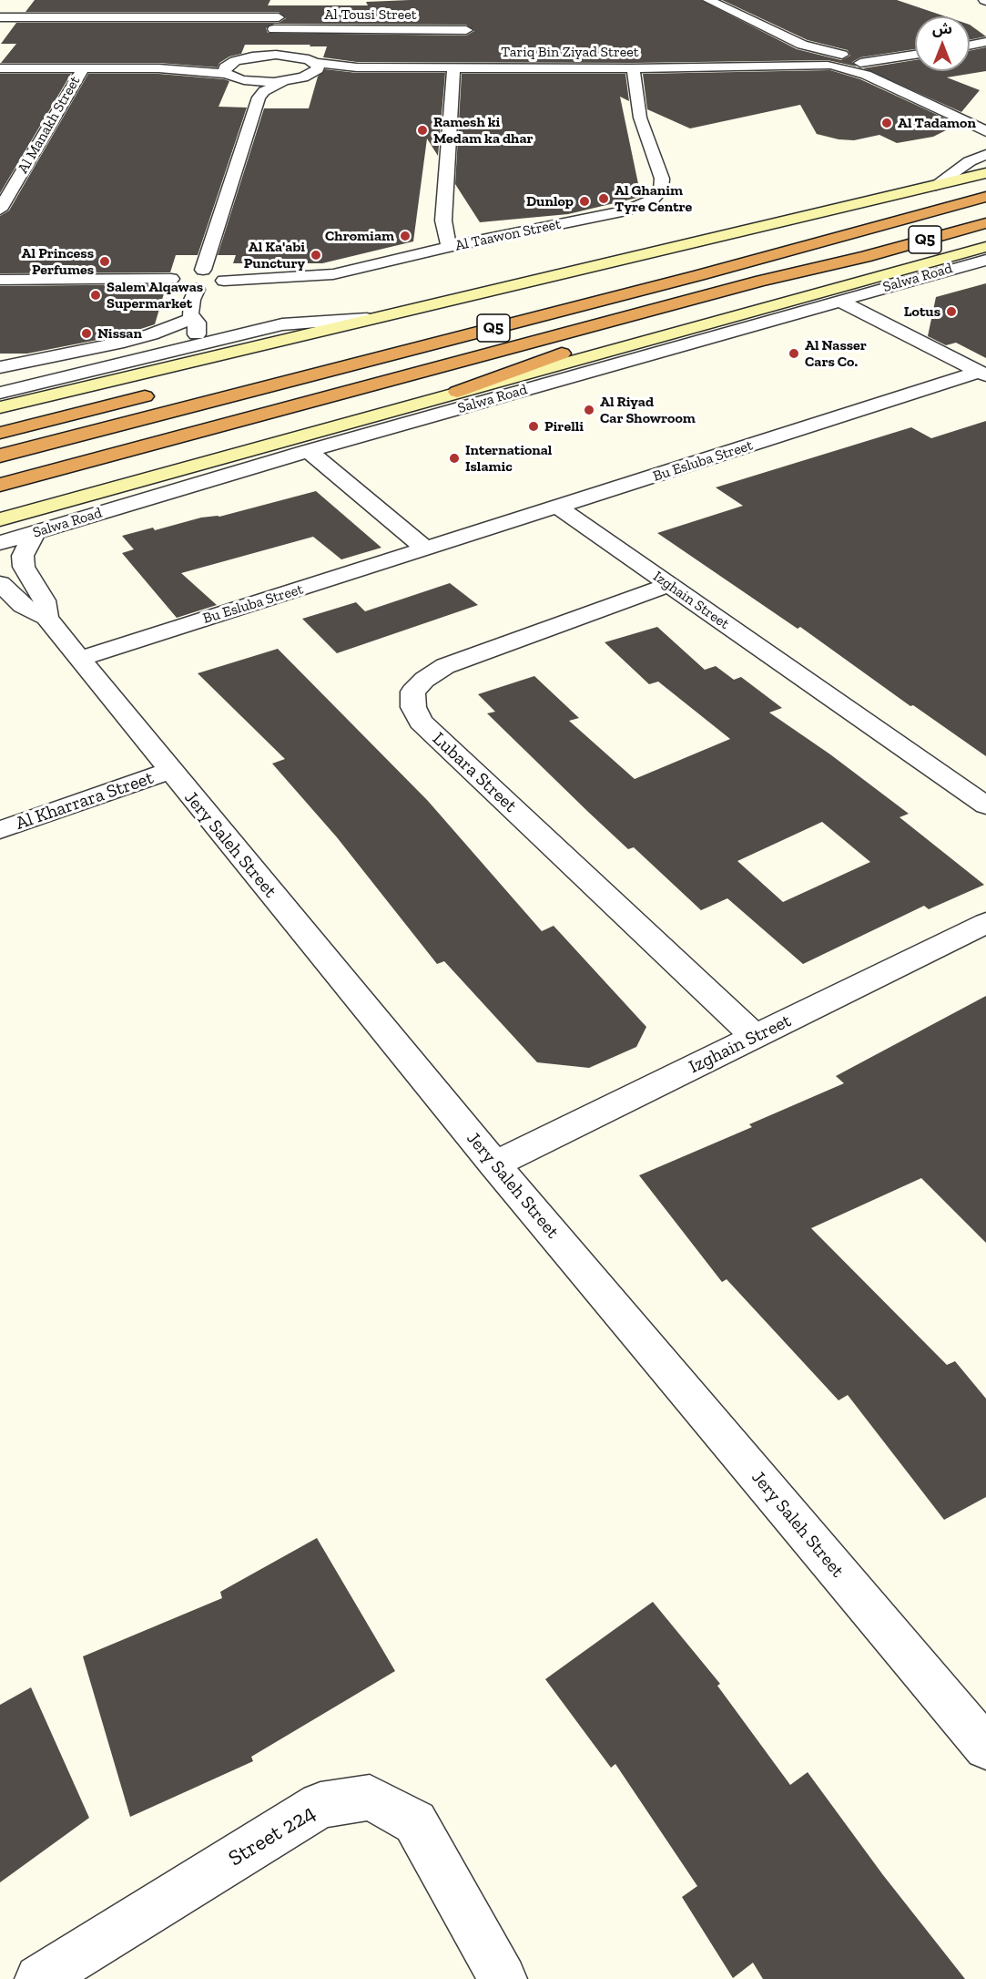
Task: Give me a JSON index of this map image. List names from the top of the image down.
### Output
{
  "streets": {
    "highway": ["Q5", "Salwa Road"],
    "street": [
      "Al Tousi Street",
      "Tariq Bin Ziyad Street",
      "Al Manakh Street",
      "Al Taawon Street",
      "Bu Esluba Street",
      "Izghain Street",
      "Lubara Street",
      "Al Kharrara Street",
      "Jery Saleh Street",
      "Street 224"
    ]
  },
  "crossings": [
    ["Tariq Bin Ziyad Street", "Al Taawon Street"],
    ["Salwa Road", "Bu Esluba Street"],
    ["Salwa Road", "Jery Saleh Street"],
    ["Bu Esluba Street", "Izghain Street"],
    ["Bu Esluba Street", "Jery Saleh Street"],
    ["Izghain Street", "Lubara Street"],
    ["Izghain Street", "Jery Saleh Street"],
    ["Al Kharrara Street", "Jery Saleh Street"]
  ],
  "places": [
    "Al Tadamon",
    "Ramesh ki Medam ka dhar",
    "Al Ghanim Tyre Centre",
    "Dunlop",
    "Chromiam",
    "Al Ka'abi Punctury",
    "Al Princess Perfumes",
    "Salem Alqawas Supermarket",
    "Lotus",
    "Nissan",
    "Al Nasser Cars Co.",
    "Al Riyad Car Showroom",
    "Pirelli",
    "International Islamic"
  ],
  "north": "top"
}
